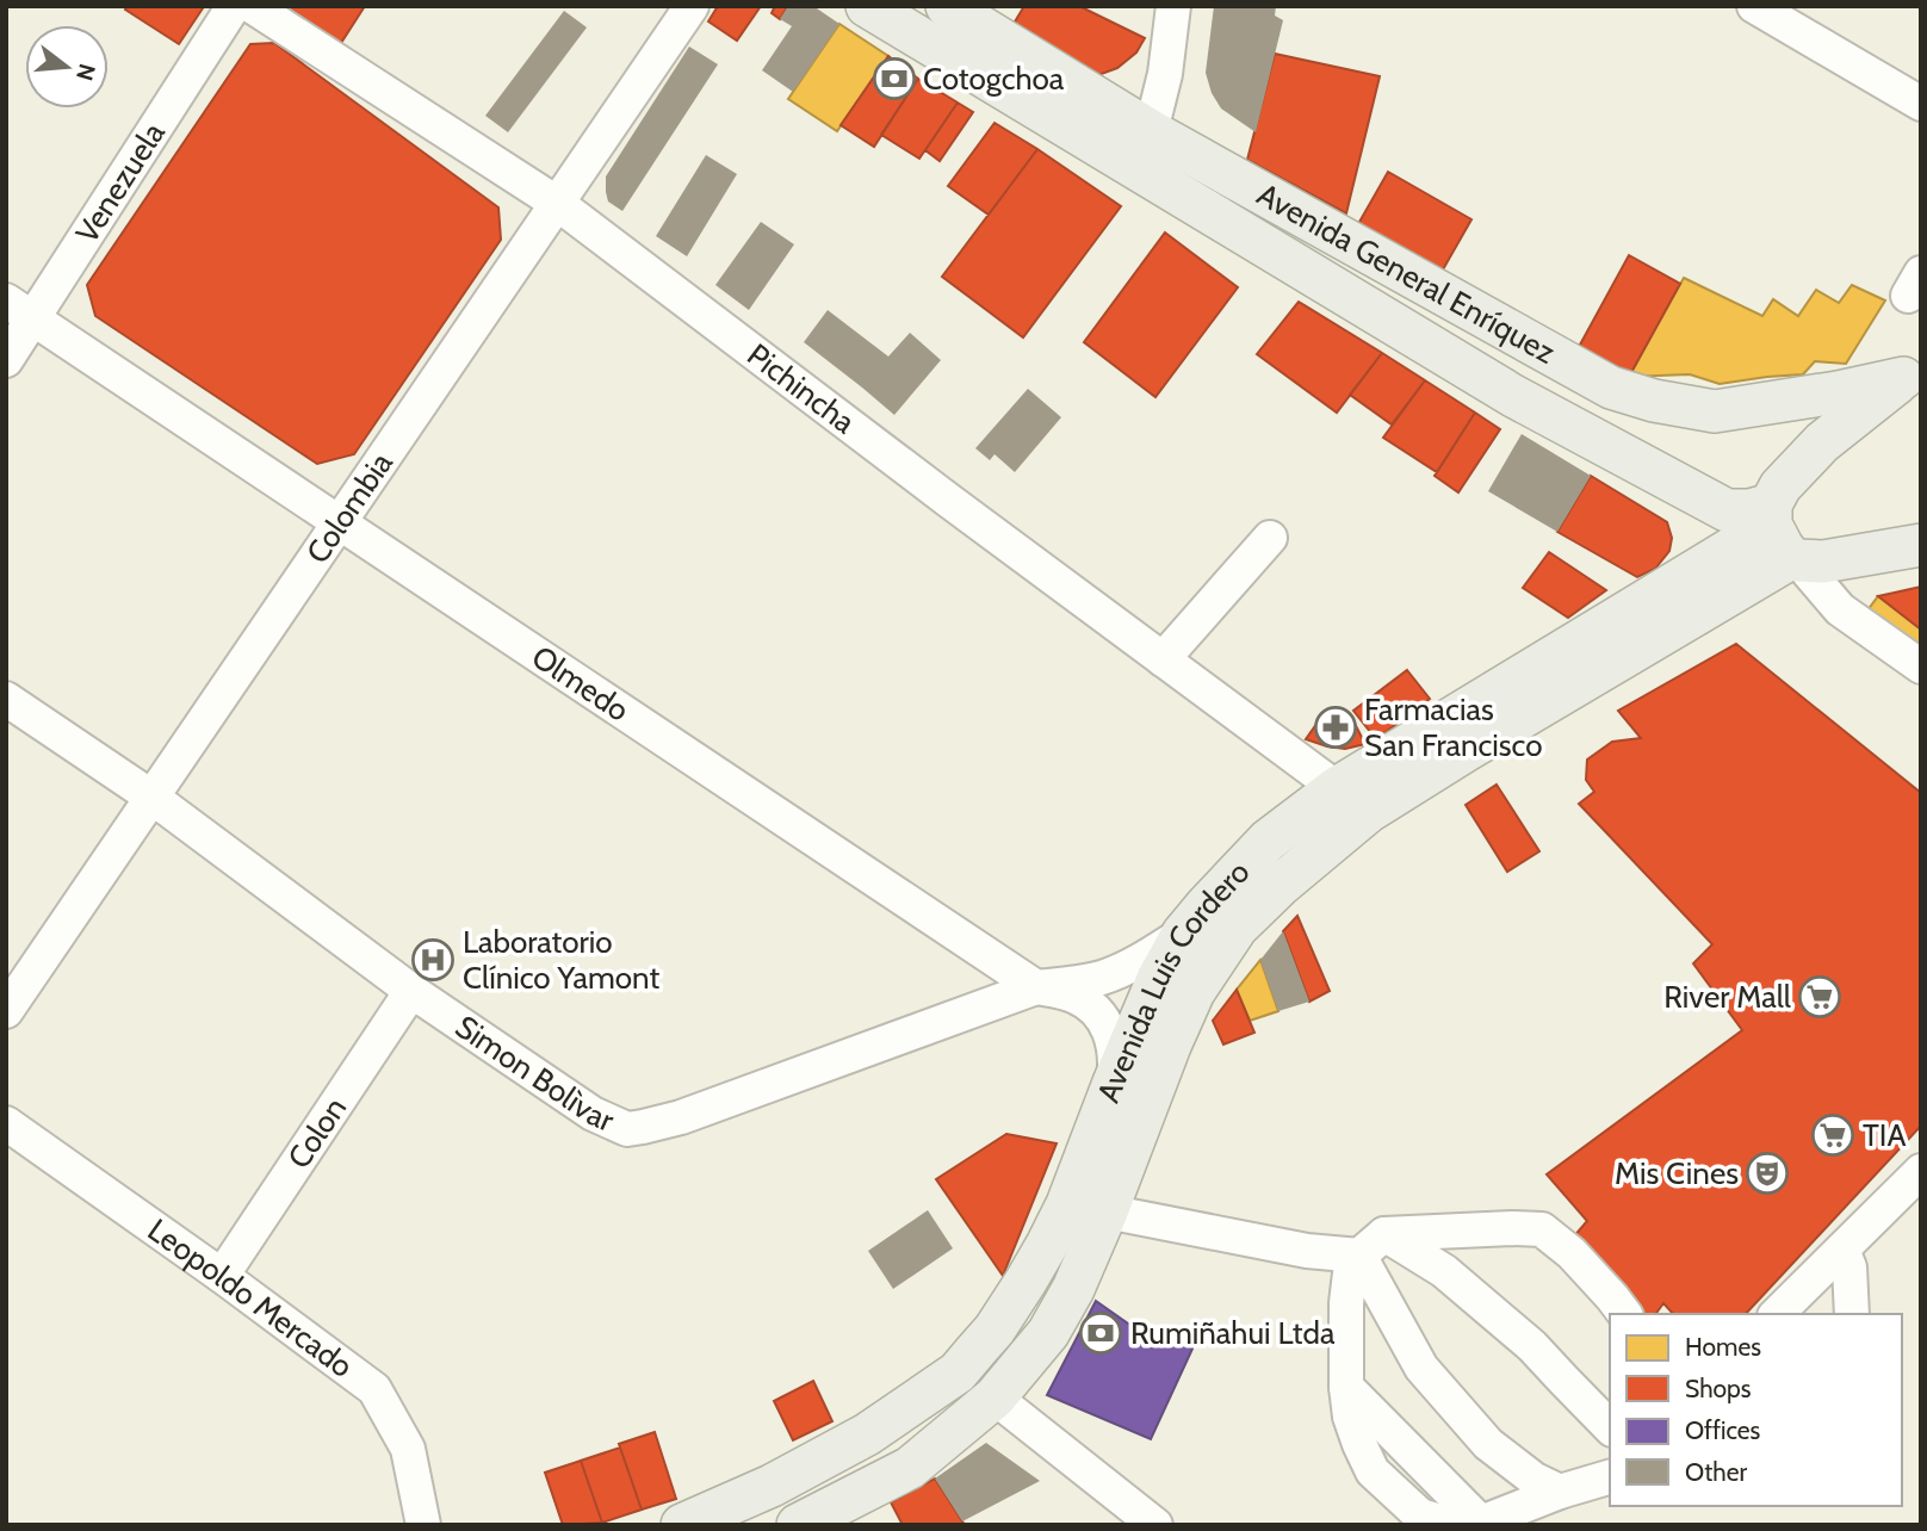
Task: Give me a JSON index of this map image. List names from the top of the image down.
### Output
{
  "streets": {
    "main road": ["Avenida General Enríquez", "Avenida Luis Cordero"],
    "street": [
      "Venezuela",
      "Pichincha",
      "Colombia",
      "Olmedo",
      "Simon Bolìvar",
      "Colon",
      "Leopoldo Mercado"
    ]
  },
  "crossings": [
    ["Venezuela", "Olmedo"],
    ["Avenida General Enríquez", "Avenida Luis Cordero"],
    ["Pichincha", "Colombia"],
    ["Pichincha", "Avenida Luis Cordero"],
    ["Colombia", "Olmedo"],
    ["Colombia", "Simon Bolìvar"],
    ["Olmedo", "Avenida Luis Cordero"],
    ["Olmedo", "Simon Bolìvar"],
    ["Avenida Luis Cordero", "Simon Bolìvar"],
    ["Simon Bolìvar", "Colon"],
    ["Colon", "Leopoldo Mercado"]
  ],
  "places": {
    "bank": ["Cotogchoa", "Rumiñahui Ltda"],
    "pharmacy": ["Farmacias San Francisco"],
    "hospital": ["Laboratorio Clínico Yamont"],
    "supermarket": ["River Mall", "TIA"],
    "theatre": ["Mis Cines"]
  },
  "legend": [
    "Homes",
    "Shops",
    "Offices",
    "Other"
  ],
  "north": "right"
}
